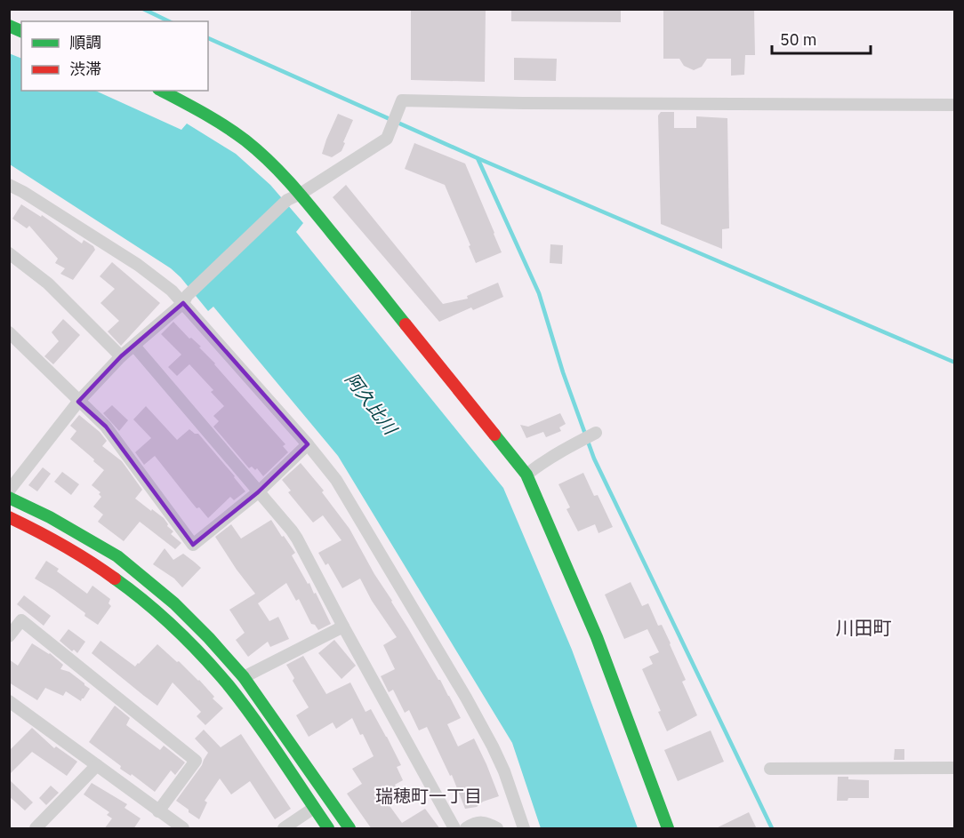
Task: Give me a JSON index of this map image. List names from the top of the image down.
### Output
{
  "districts": ["川田町", "瑞穂町一丁目"],
  "water": ["阿久比川"],
  "legend": ["順調", "渋滞"],
  "scale_bar": "50 m"
}
